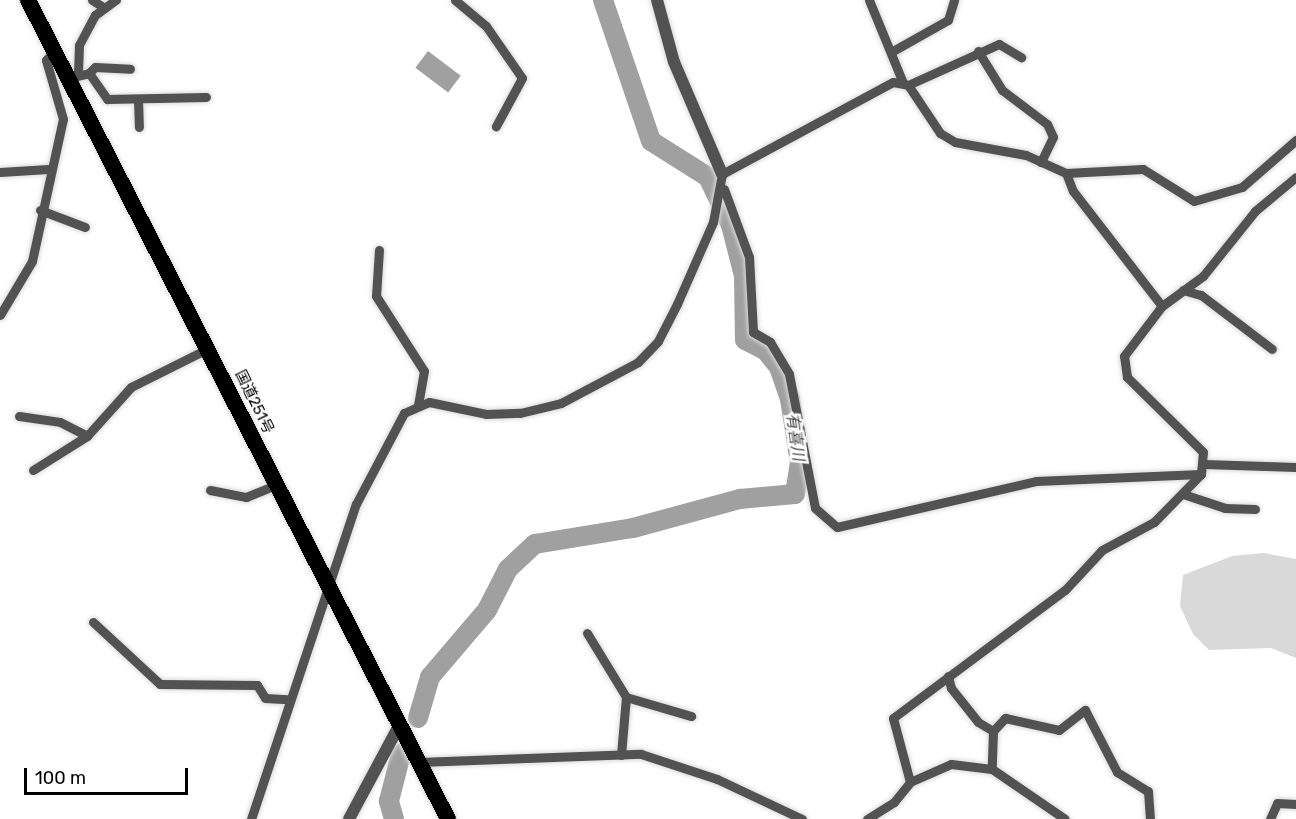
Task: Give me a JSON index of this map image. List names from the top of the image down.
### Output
{
  "streets": {
    "highway": ["国道251号"]
  },
  "water": ["有喜川"],
  "scale_bar": "100 m"
}
